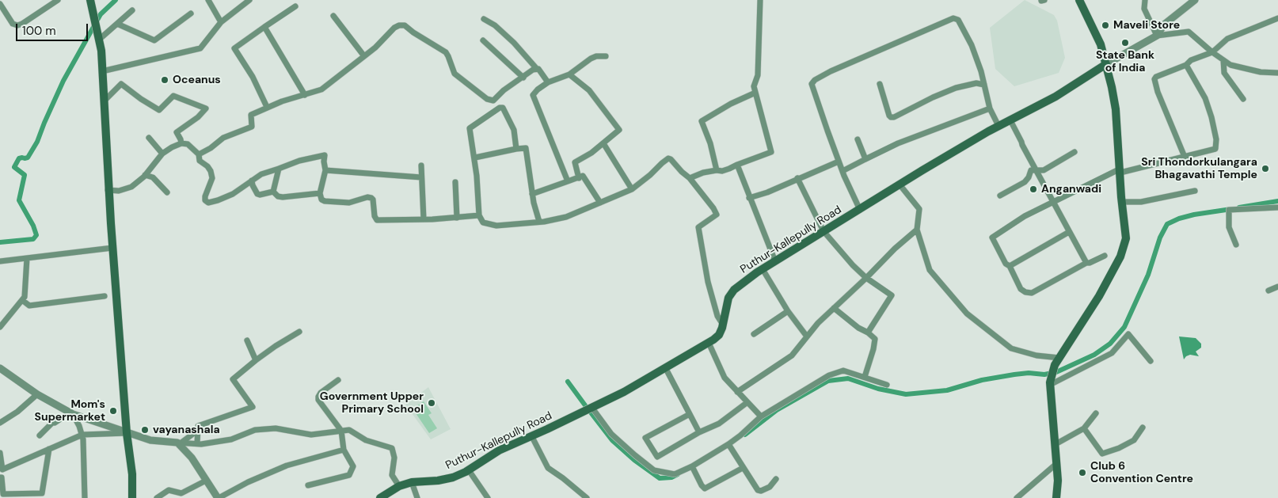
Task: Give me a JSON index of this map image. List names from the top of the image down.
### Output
{
  "streets": {
    "main road": ["Puthur-Kallepully Road"]
  },
  "places": [
    "Maveli Store",
    "State Bank of India",
    "Oceanus",
    "Sri Thondorkulangara Bhagavathi Temple",
    "Anganwadi",
    "Government Upper Primary School",
    "Mom's Supermarket",
    "vayanashala",
    "Club 6 Convention Centre"
  ],
  "scale_bar": "100 m"
}
